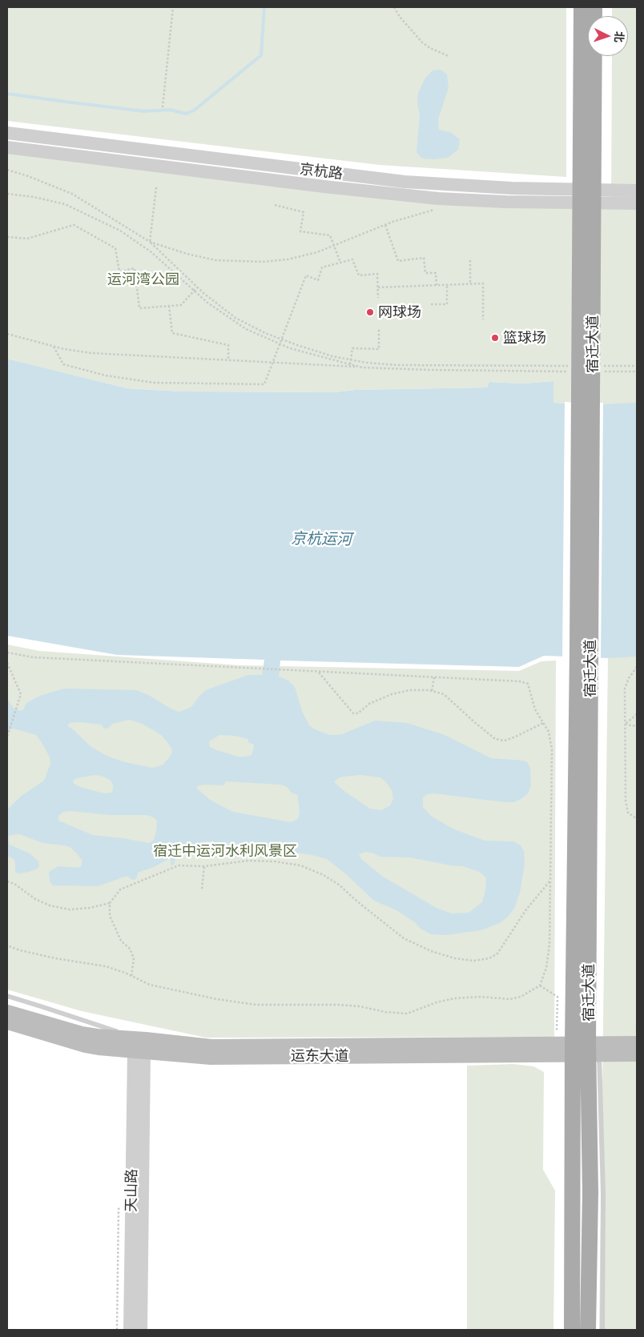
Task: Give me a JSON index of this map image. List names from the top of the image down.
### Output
{
  "streets": {
    "main road": ["宿迁大道", "运东大道"],
    "street": ["京杭路", "天山路"]
  },
  "crossings": [
    ["宿迁大道", "运东大道"],
    ["运东大道", "天山路"]
  ],
  "water": ["京杭运河"],
  "parks": ["运河湾公园", "宿迁中运河水利风景区"],
  "places": ["网球场", "篮球场"],
  "north": "right"
}
